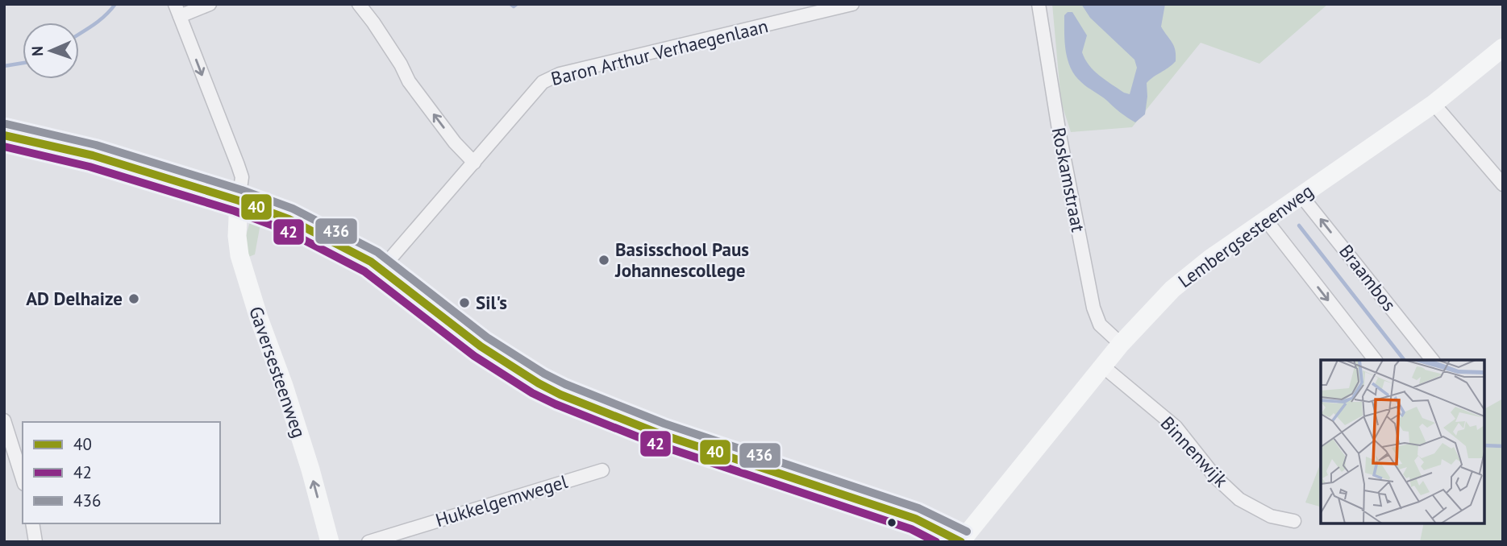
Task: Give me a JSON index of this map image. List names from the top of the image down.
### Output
{
  "streets": {
    "street": [
      "Baron Arthur Verhaegenlaan",
      "Roskamstraat",
      "Lembergsesteenweg",
      "Braambos",
      "Gaversesteenweg",
      "Binnenwijk",
      "Hukkelgemwegel"
    ]
  },
  "crossings": [
    ["Roskamstraat", "Lembergsesteenweg"],
    ["Lembergsesteenweg", "Braambos"],
    ["Lembergsesteenweg", "Binnenwijk"]
  ],
  "one_way": ["Gaversesteenweg"],
  "places": ["Basisschool Paus Johannescollege", "AD Delhaize", "Sil's"],
  "lines": ["transit line 436", "transit line 40", "transit line 42"],
  "legend": ["40", "42", "436"],
  "north": "left"
}
